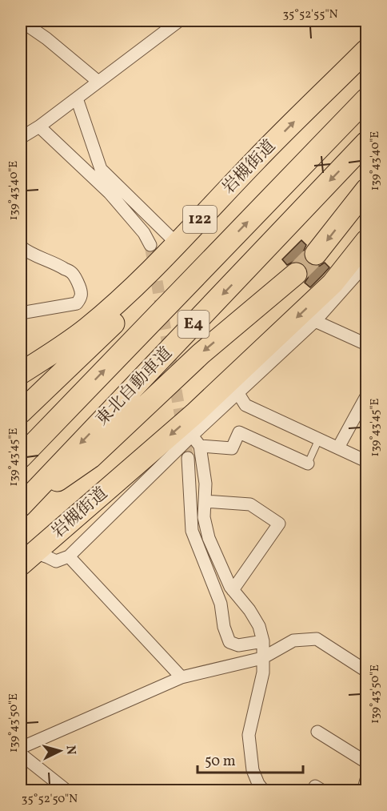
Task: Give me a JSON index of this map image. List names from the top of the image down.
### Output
{
  "streets": {
    "highway": [
      "岩槻街道",
      "122",
      "E4",
      "東北自動車道"
    ]
  },
  "scale_bar": "50 m",
  "north": "right",
  "coordinates": [
    "35°52'55\"N",
    "139°43'40\"E",
    "139°43'45\"E",
    "139°43'50\"E",
    "35°52'50\"N"
  ]
}
